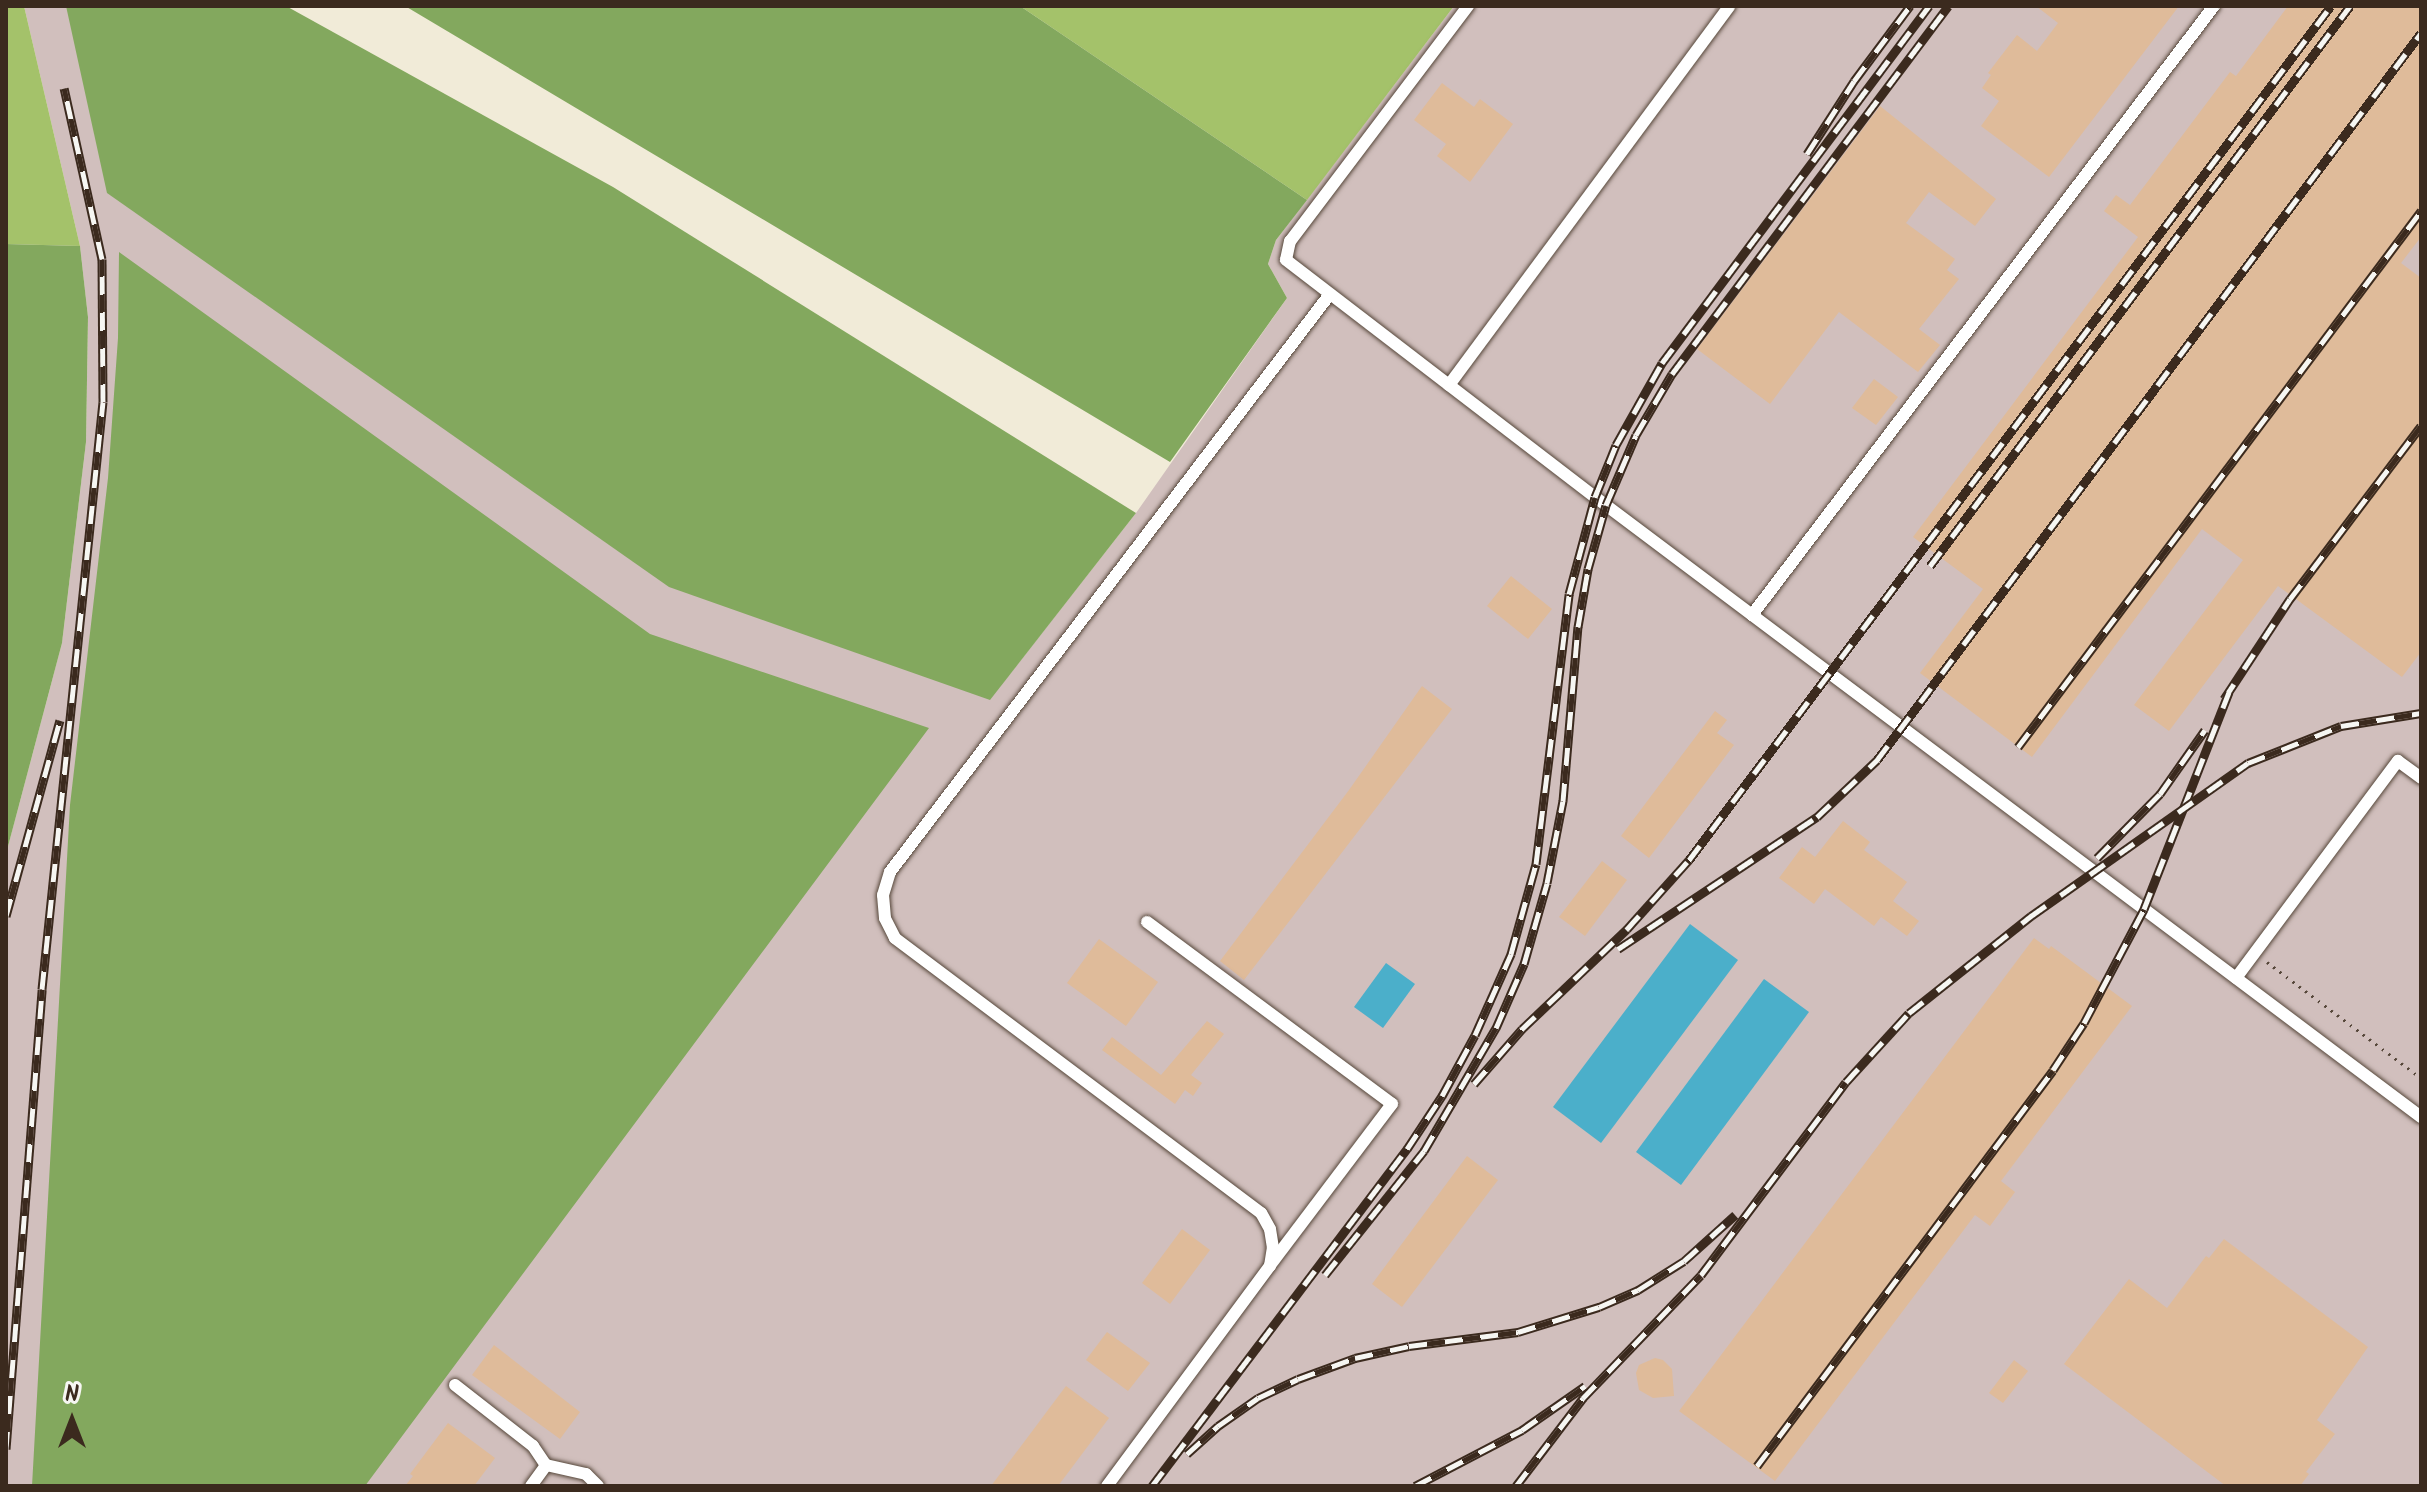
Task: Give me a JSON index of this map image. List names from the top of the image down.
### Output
{
  "north": "top"
}
